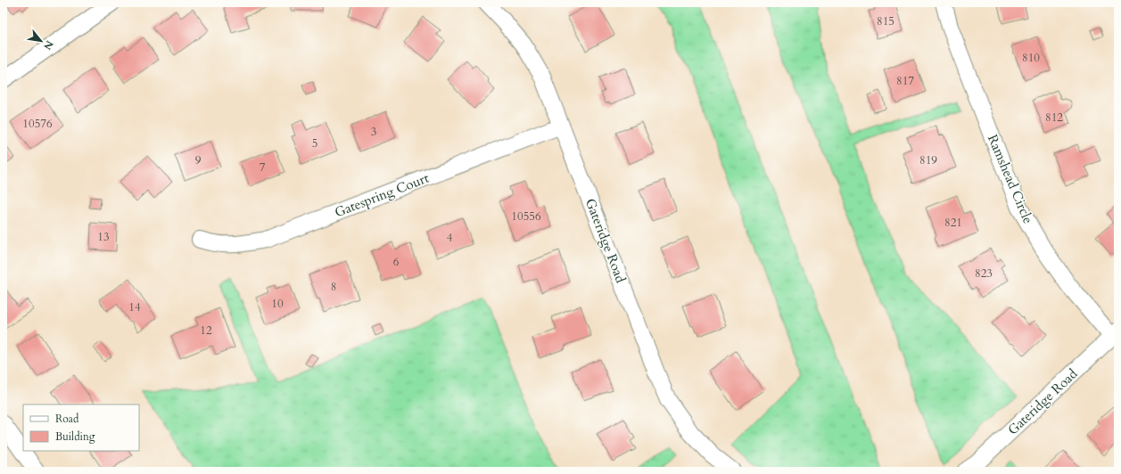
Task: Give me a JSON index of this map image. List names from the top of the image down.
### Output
{
  "streets": {
    "street": ["Ramshead Circle", "Gatespring Court", "Gateridge Road"]
  },
  "crossings": [
    ["Ramshead Circle", "Gateridge Road"],
    ["Gatespring Court", "Gateridge Road"]
  ],
  "house_numbers": [
    "815",
    "810",
    "817",
    "812",
    "10576",
    "3",
    "5",
    "9",
    "819",
    "7",
    "10556",
    "821",
    "13",
    "4",
    "6",
    "823",
    "8",
    "10",
    "14",
    "12"
  ],
  "legend": ["Road", "Building"],
  "north": "bottom right"
}
